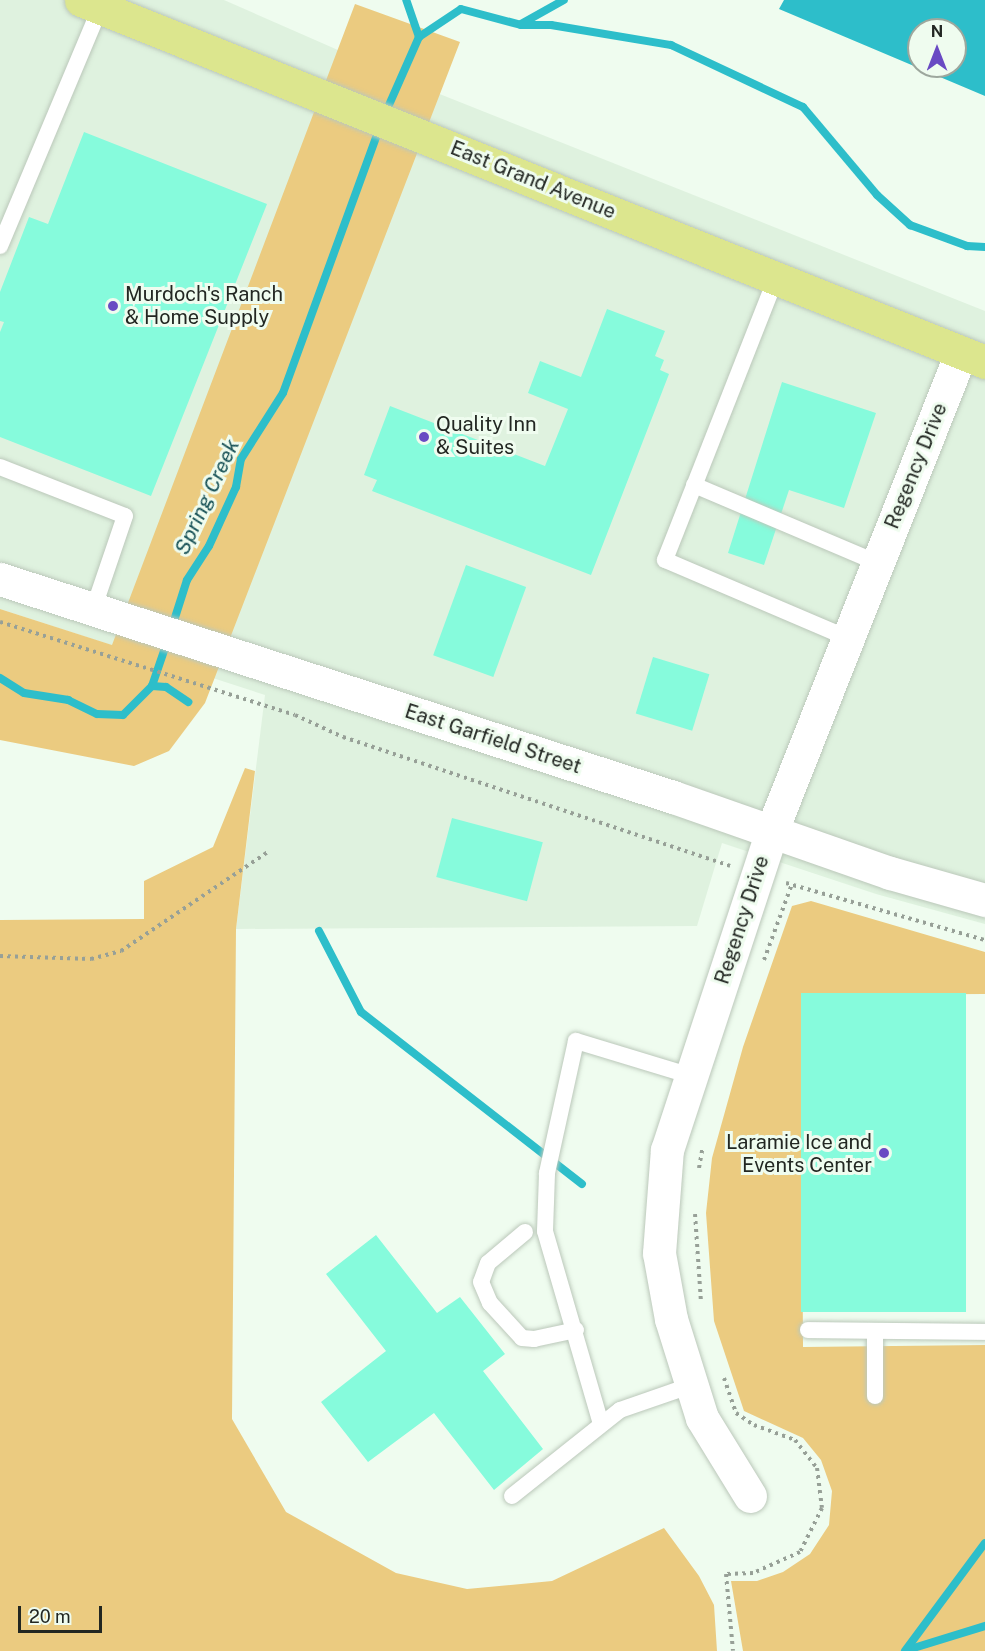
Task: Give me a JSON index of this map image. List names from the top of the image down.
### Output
{
  "streets": {
    "main road": ["East Grand Avenue"],
    "street": ["Regency Drive", "East Garfield Street"]
  },
  "crossings": [
    ["East Grand Avenue", "Regency Drive"],
    ["Regency Drive", "East Garfield Street"]
  ],
  "water": ["Spring Creek"],
  "places": ["Murdoch's Ranch & Home Supply", "Quality Inn & Suites", "Laramie Ice and Events Center"],
  "scale_bar": "20 m",
  "north": "top"
}
